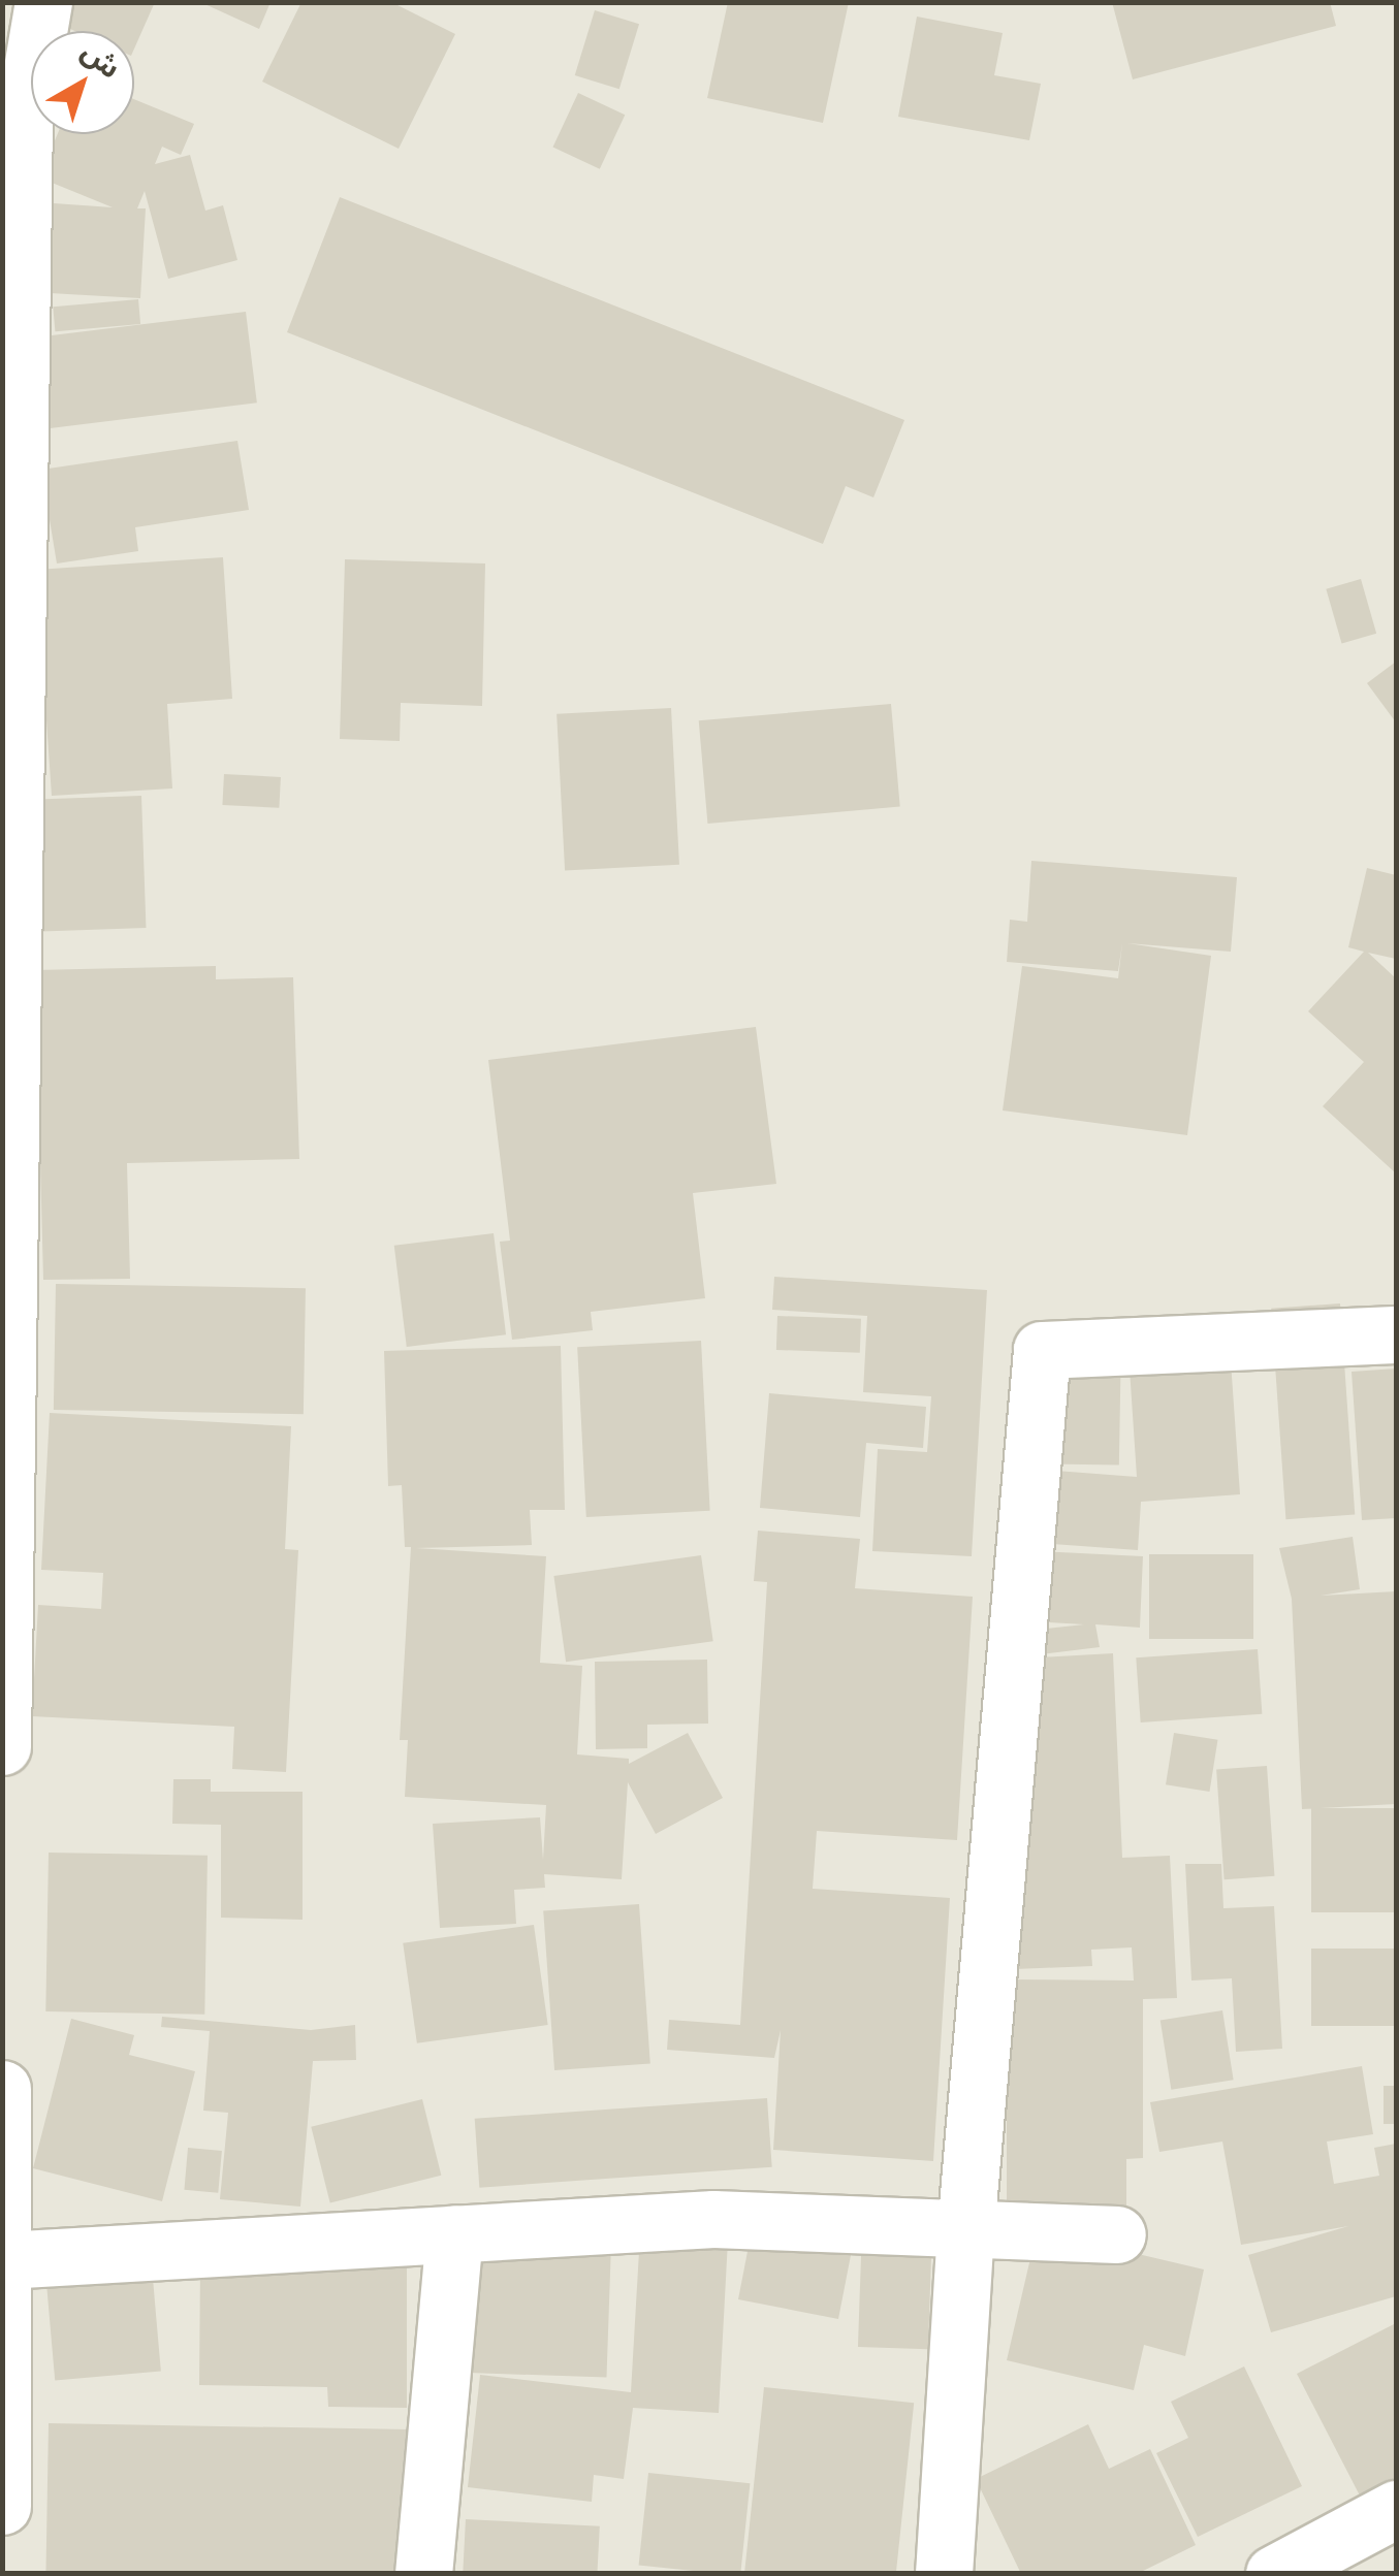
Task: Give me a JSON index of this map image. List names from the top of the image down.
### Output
{
  "north": "top right"
}
